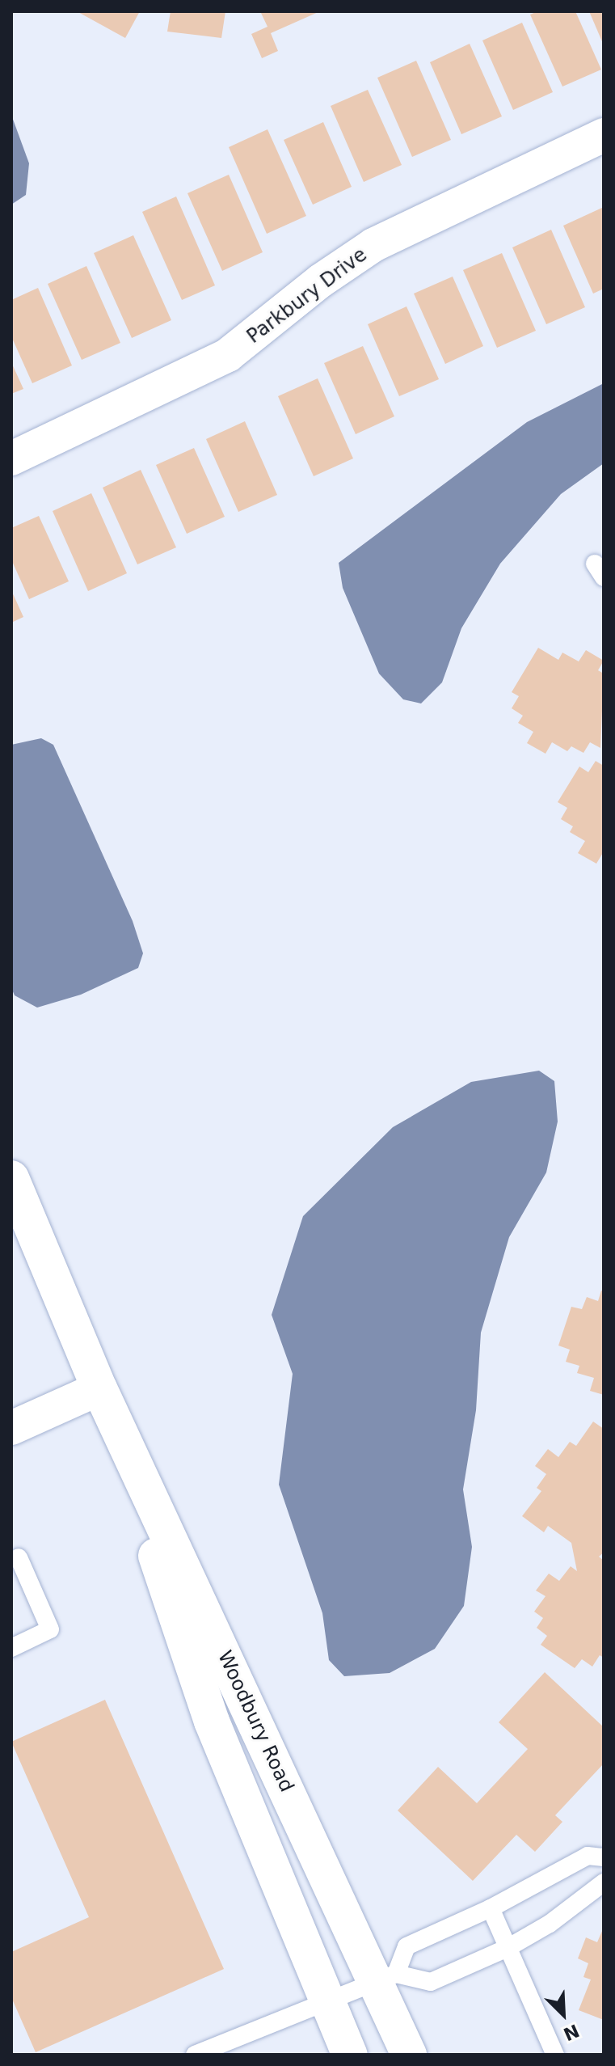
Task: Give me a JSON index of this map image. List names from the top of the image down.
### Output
{
  "streets": {
    "street": ["Parkbury Drive", "Woodbury Road"]
  },
  "north": "bottom right"
}
